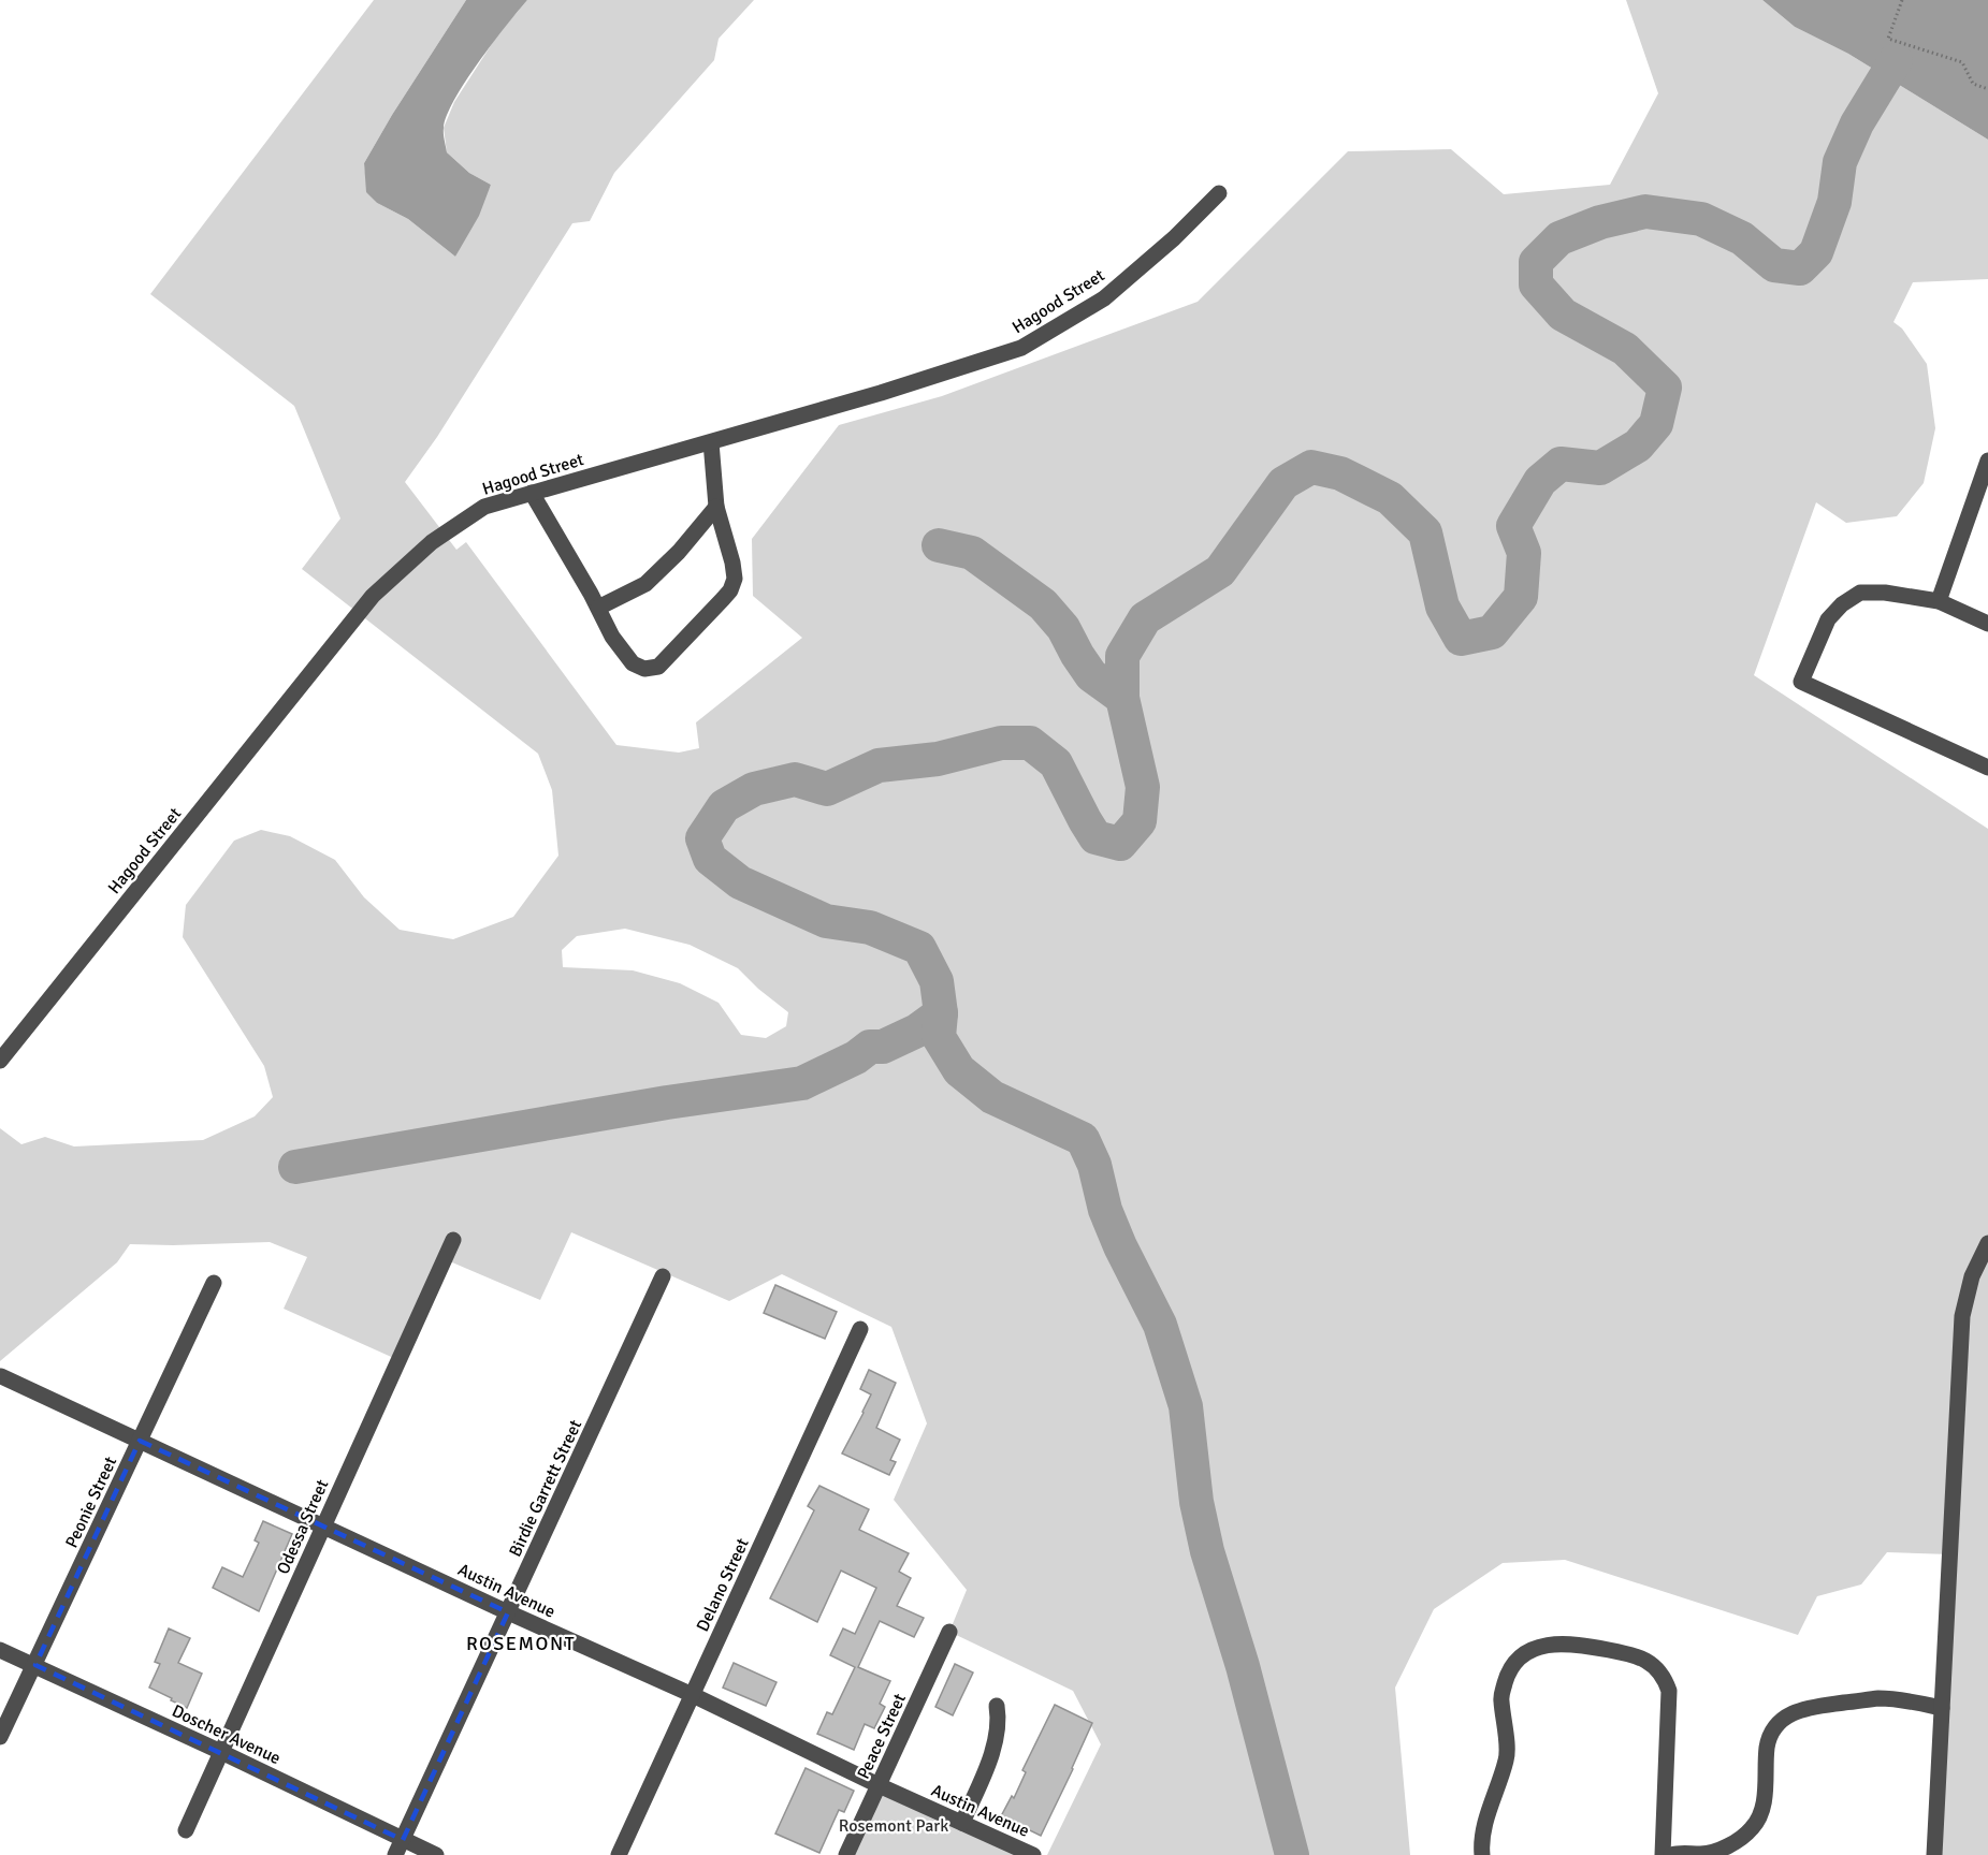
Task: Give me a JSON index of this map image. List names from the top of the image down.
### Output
{
  "streets": {
    "street": [
      "Hagood Street",
      "Birdie Garrett Street",
      "Peonie Street",
      "Odessa Street",
      "Delano Street",
      "Austin Avenue",
      "Doscher Avenue",
      "Peace Street"
    ]
  },
  "crossings": [
    ["Birdie Garrett Street", "Austin Avenue"],
    ["Birdie Garrett Street", "Doscher Avenue"],
    ["Peonie Street", "Austin Avenue"],
    ["Peonie Street", "Doscher Avenue"],
    ["Odessa Street", "Austin Avenue"],
    ["Odessa Street", "Doscher Avenue"],
    ["Delano Street", "Austin Avenue"],
    ["Austin Avenue", "Peace Street"]
  ],
  "districts": ["ROSEMONT"],
  "parks": ["Rosemont Park"]
}
